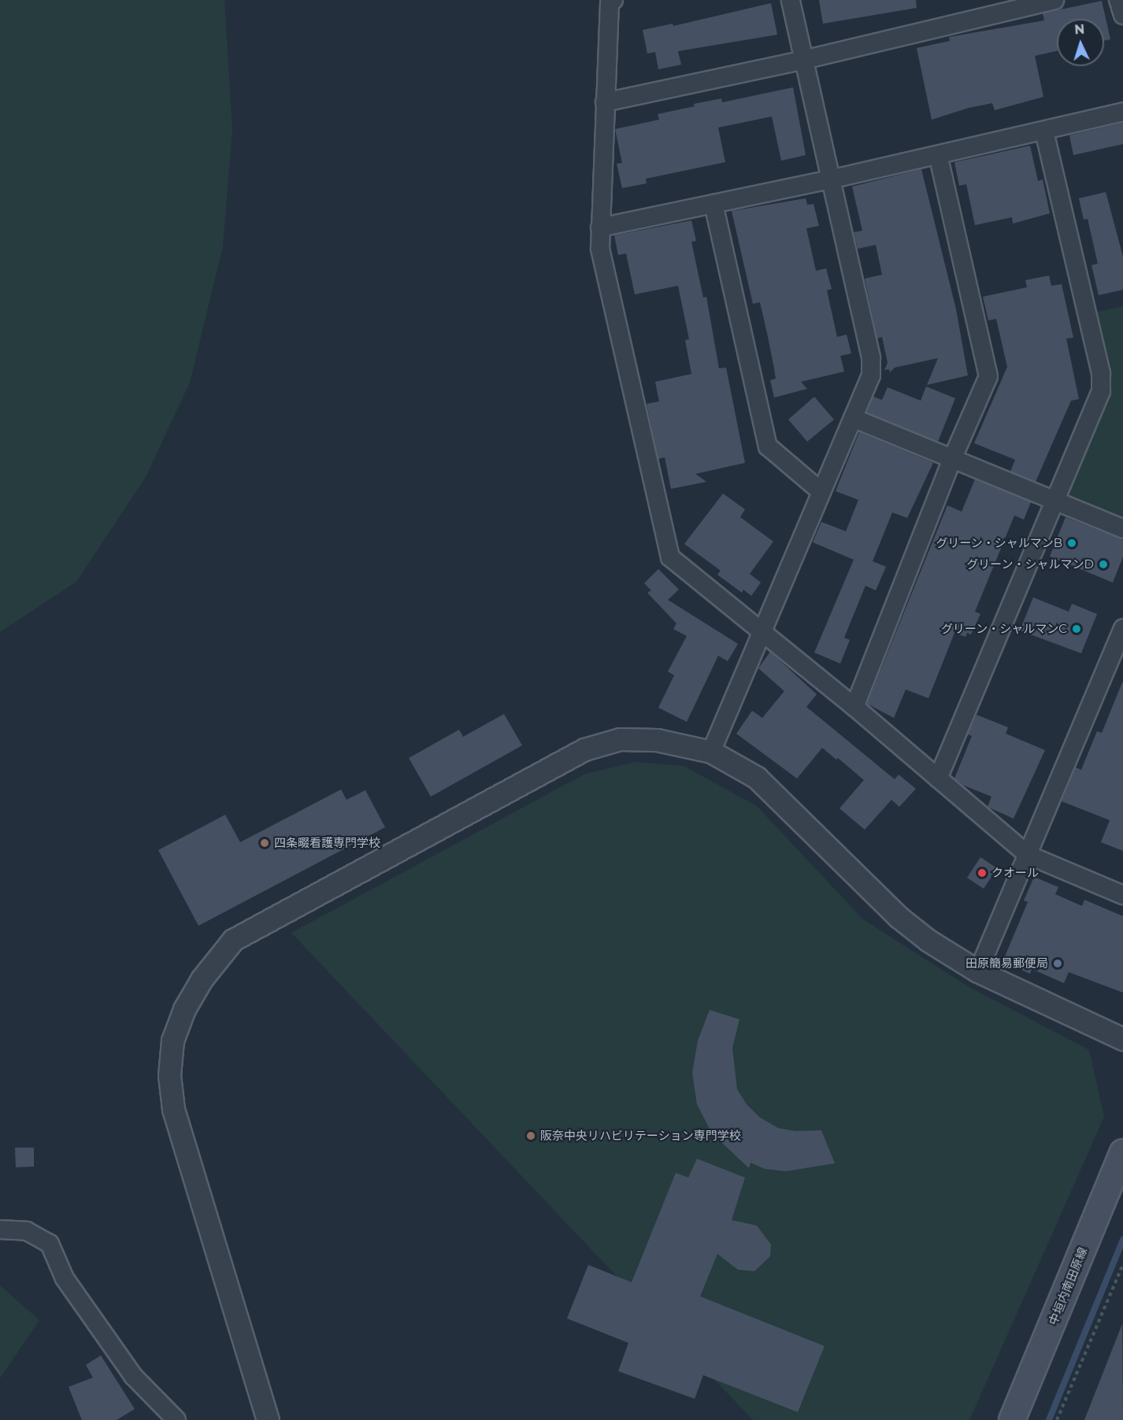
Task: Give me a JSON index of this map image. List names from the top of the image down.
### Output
{
  "streets": {
    "main road": ["中垣内南田原線"]
  },
  "places": [
    "グリーン・シャルマンB",
    "グリーン・シャルマンD",
    "グリーン・シャルマンC",
    "四条畷看護専門学校",
    "クオール",
    "田原簡易郵便局",
    "阪奈中央リハビリテーション専門学校"
  ],
  "north": "top"
}
